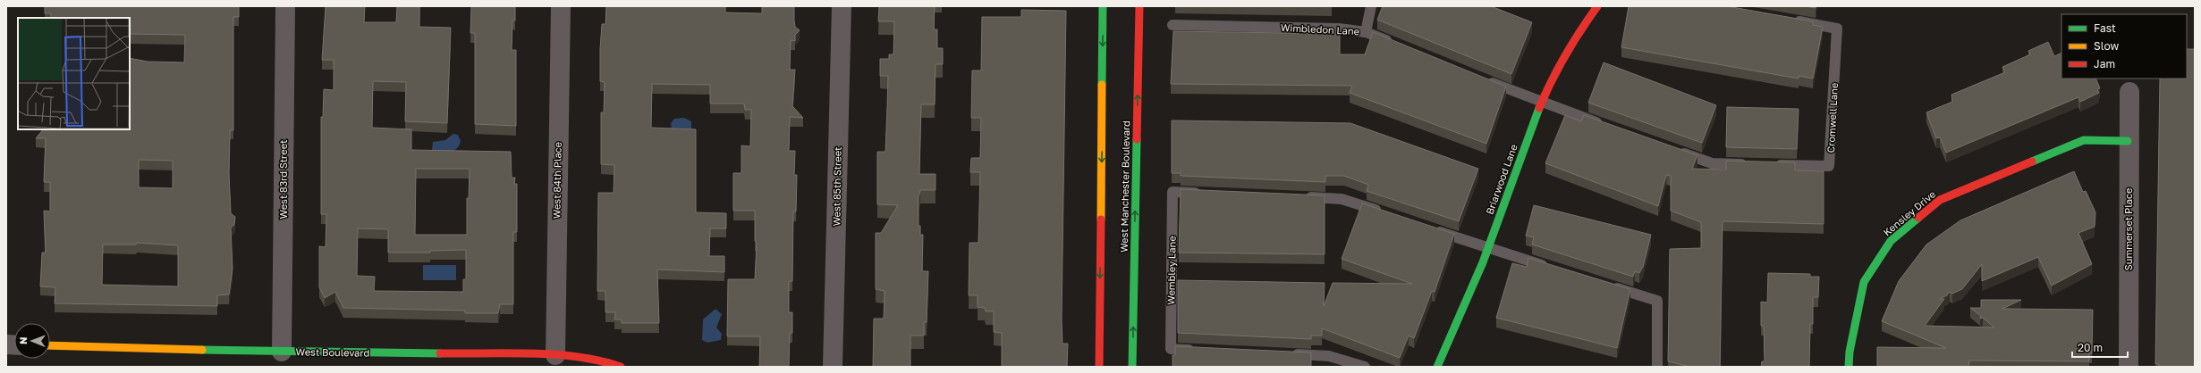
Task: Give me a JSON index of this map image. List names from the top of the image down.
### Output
{
  "streets": {
    "street": [
      "West 83rd Street",
      "Briarwood Lane",
      "West 84th Place",
      "West 85th Street",
      "West Manchester Boulevard",
      "Kensley Drive",
      "Summerset Place",
      "West Boulevard"
    ],
    "lane": ["Wimbledon Lane", "Cromwell Lane", "Wembley Lane"]
  },
  "crossings": [
    ["West 83rd Street", "West Boulevard"],
    ["West 84th Place", "West Boulevard"],
    ["Kensley Drive", "Summerset Place"]
  ],
  "legend": ["Fast", "Slow", "Jam"],
  "scale_bar": "20 m",
  "north": "left"
}
